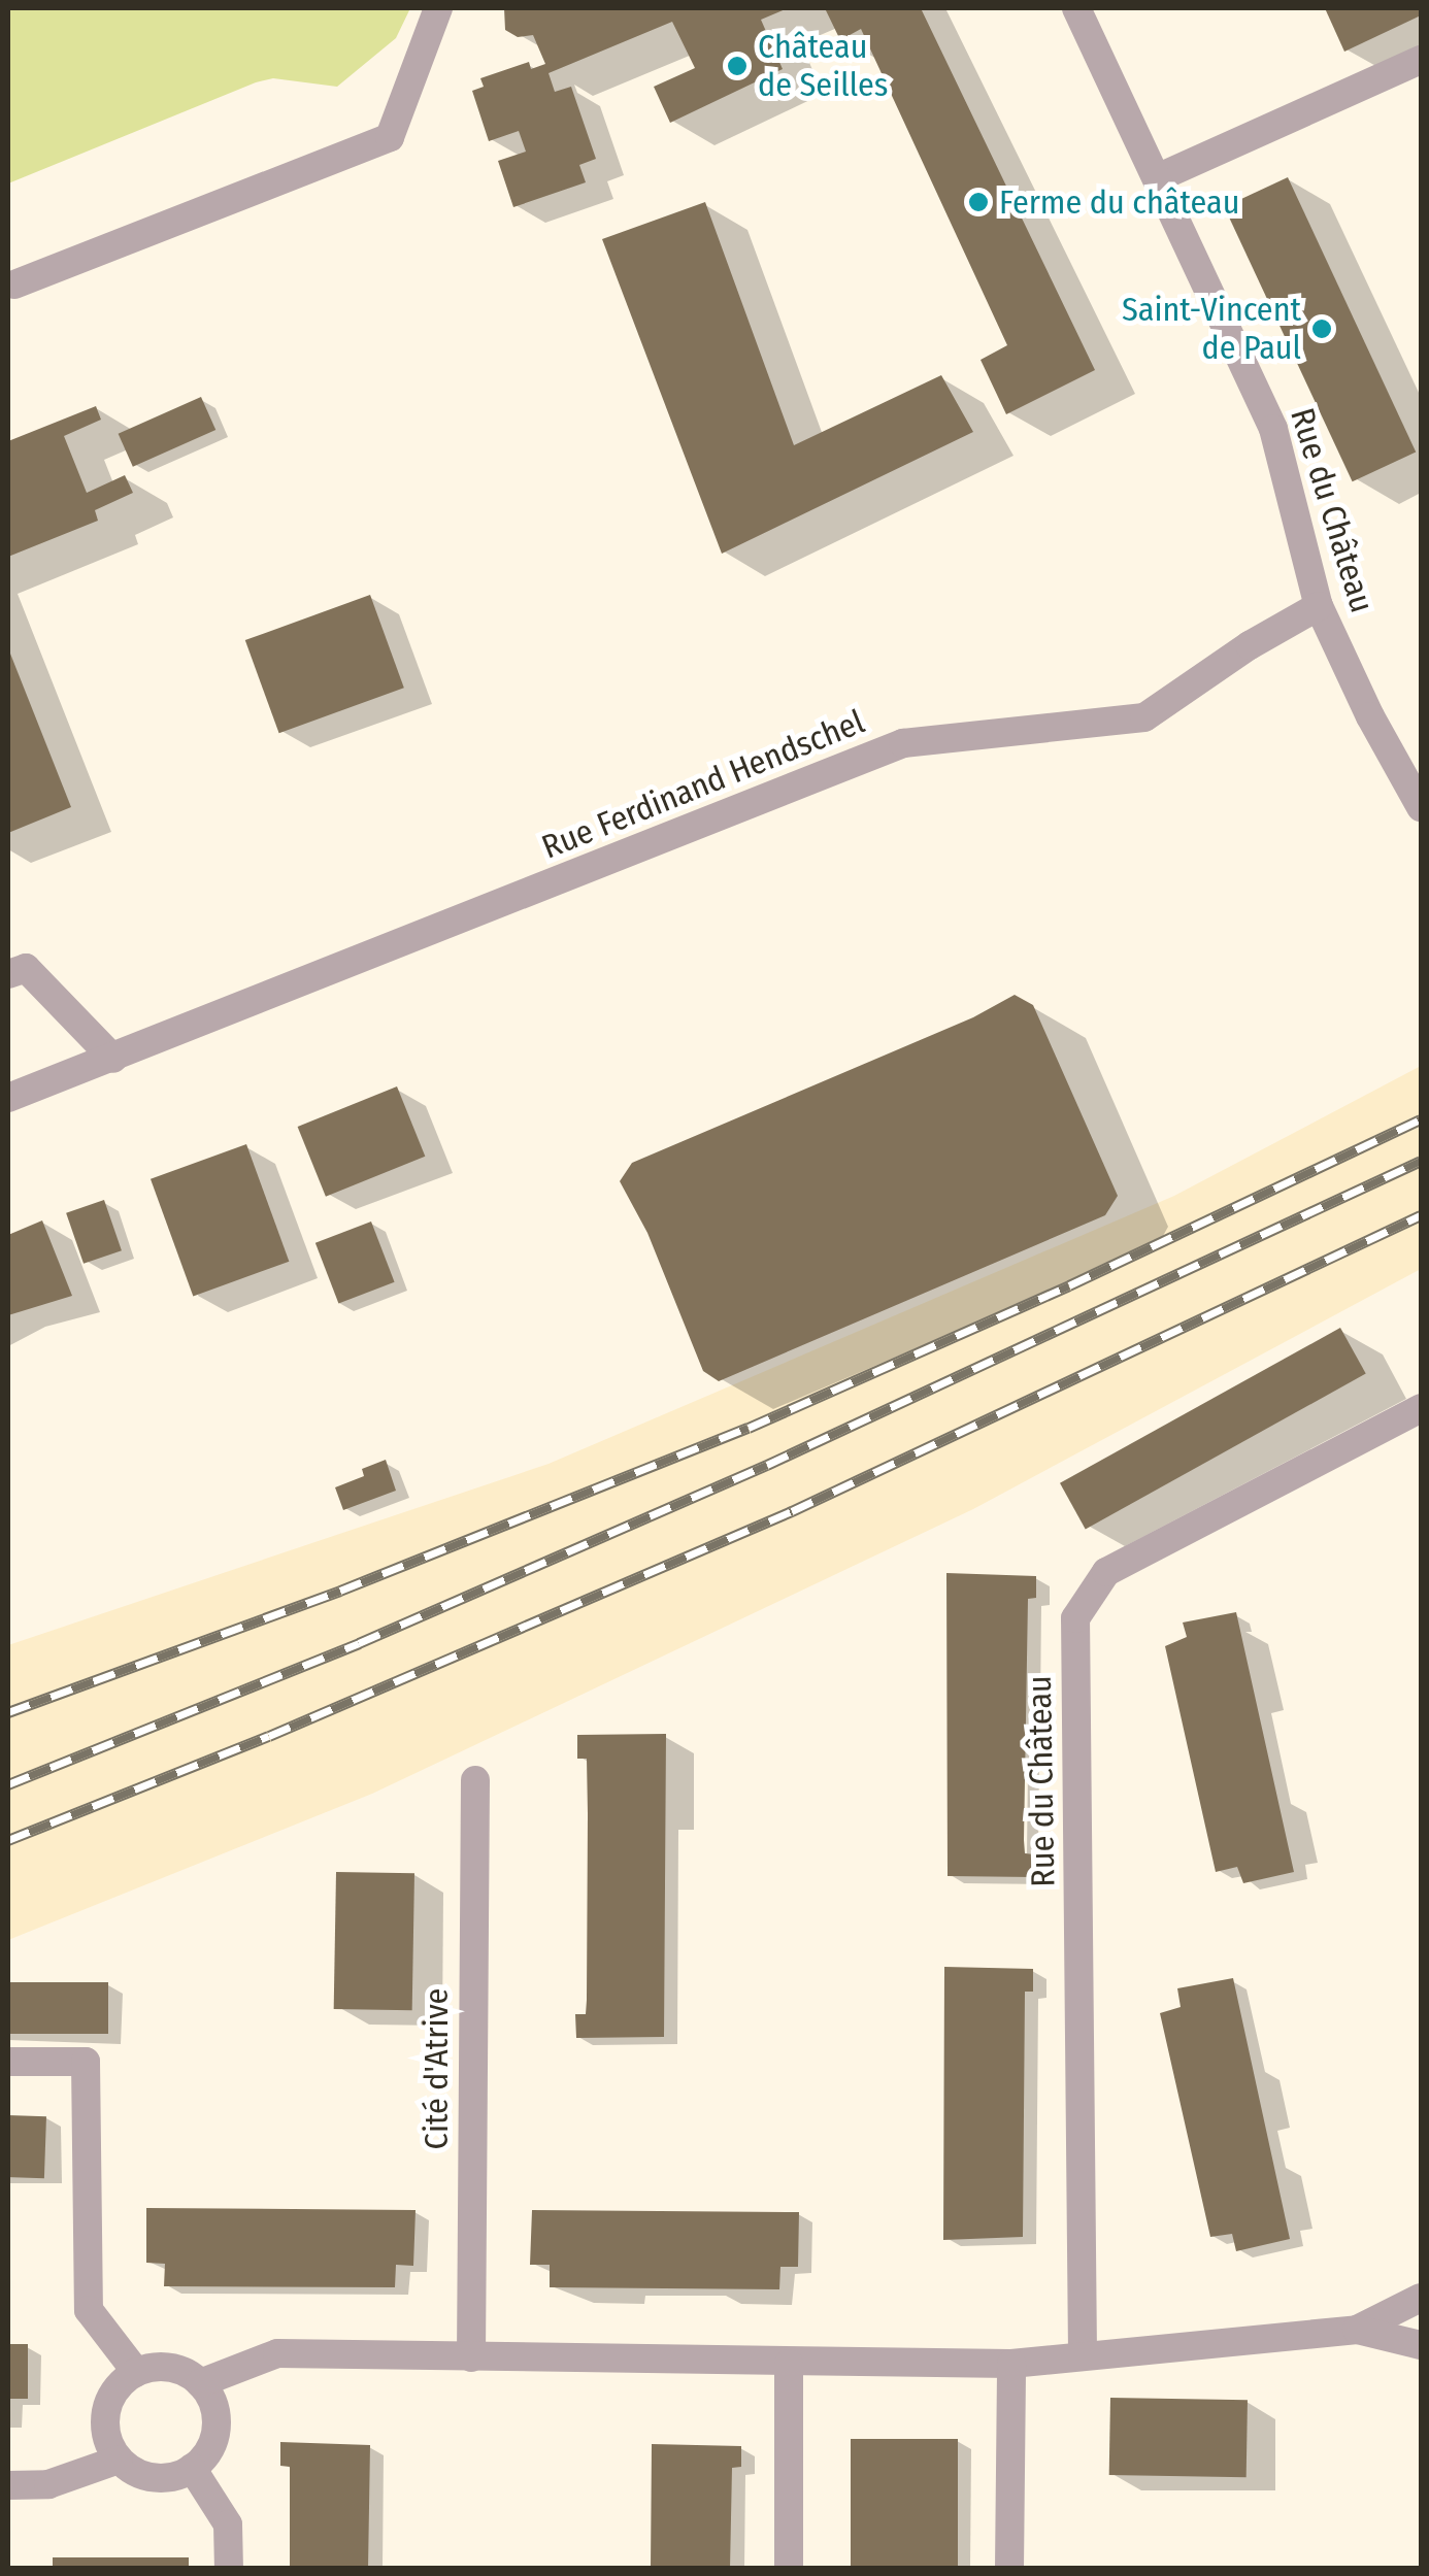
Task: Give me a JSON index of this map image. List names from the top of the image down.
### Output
{
  "streets": {
    "street": ["Rue du Château", "Rue Ferdinand Hendschel", "Cité d'Atrive"]
  },
  "crossings": [
    ["Rue du Château", "Rue Ferdinand Hendschel"]
  ],
  "places": ["Château de Seilles", "Ferme du château", "Saint-Vincent de Paul"]
}
